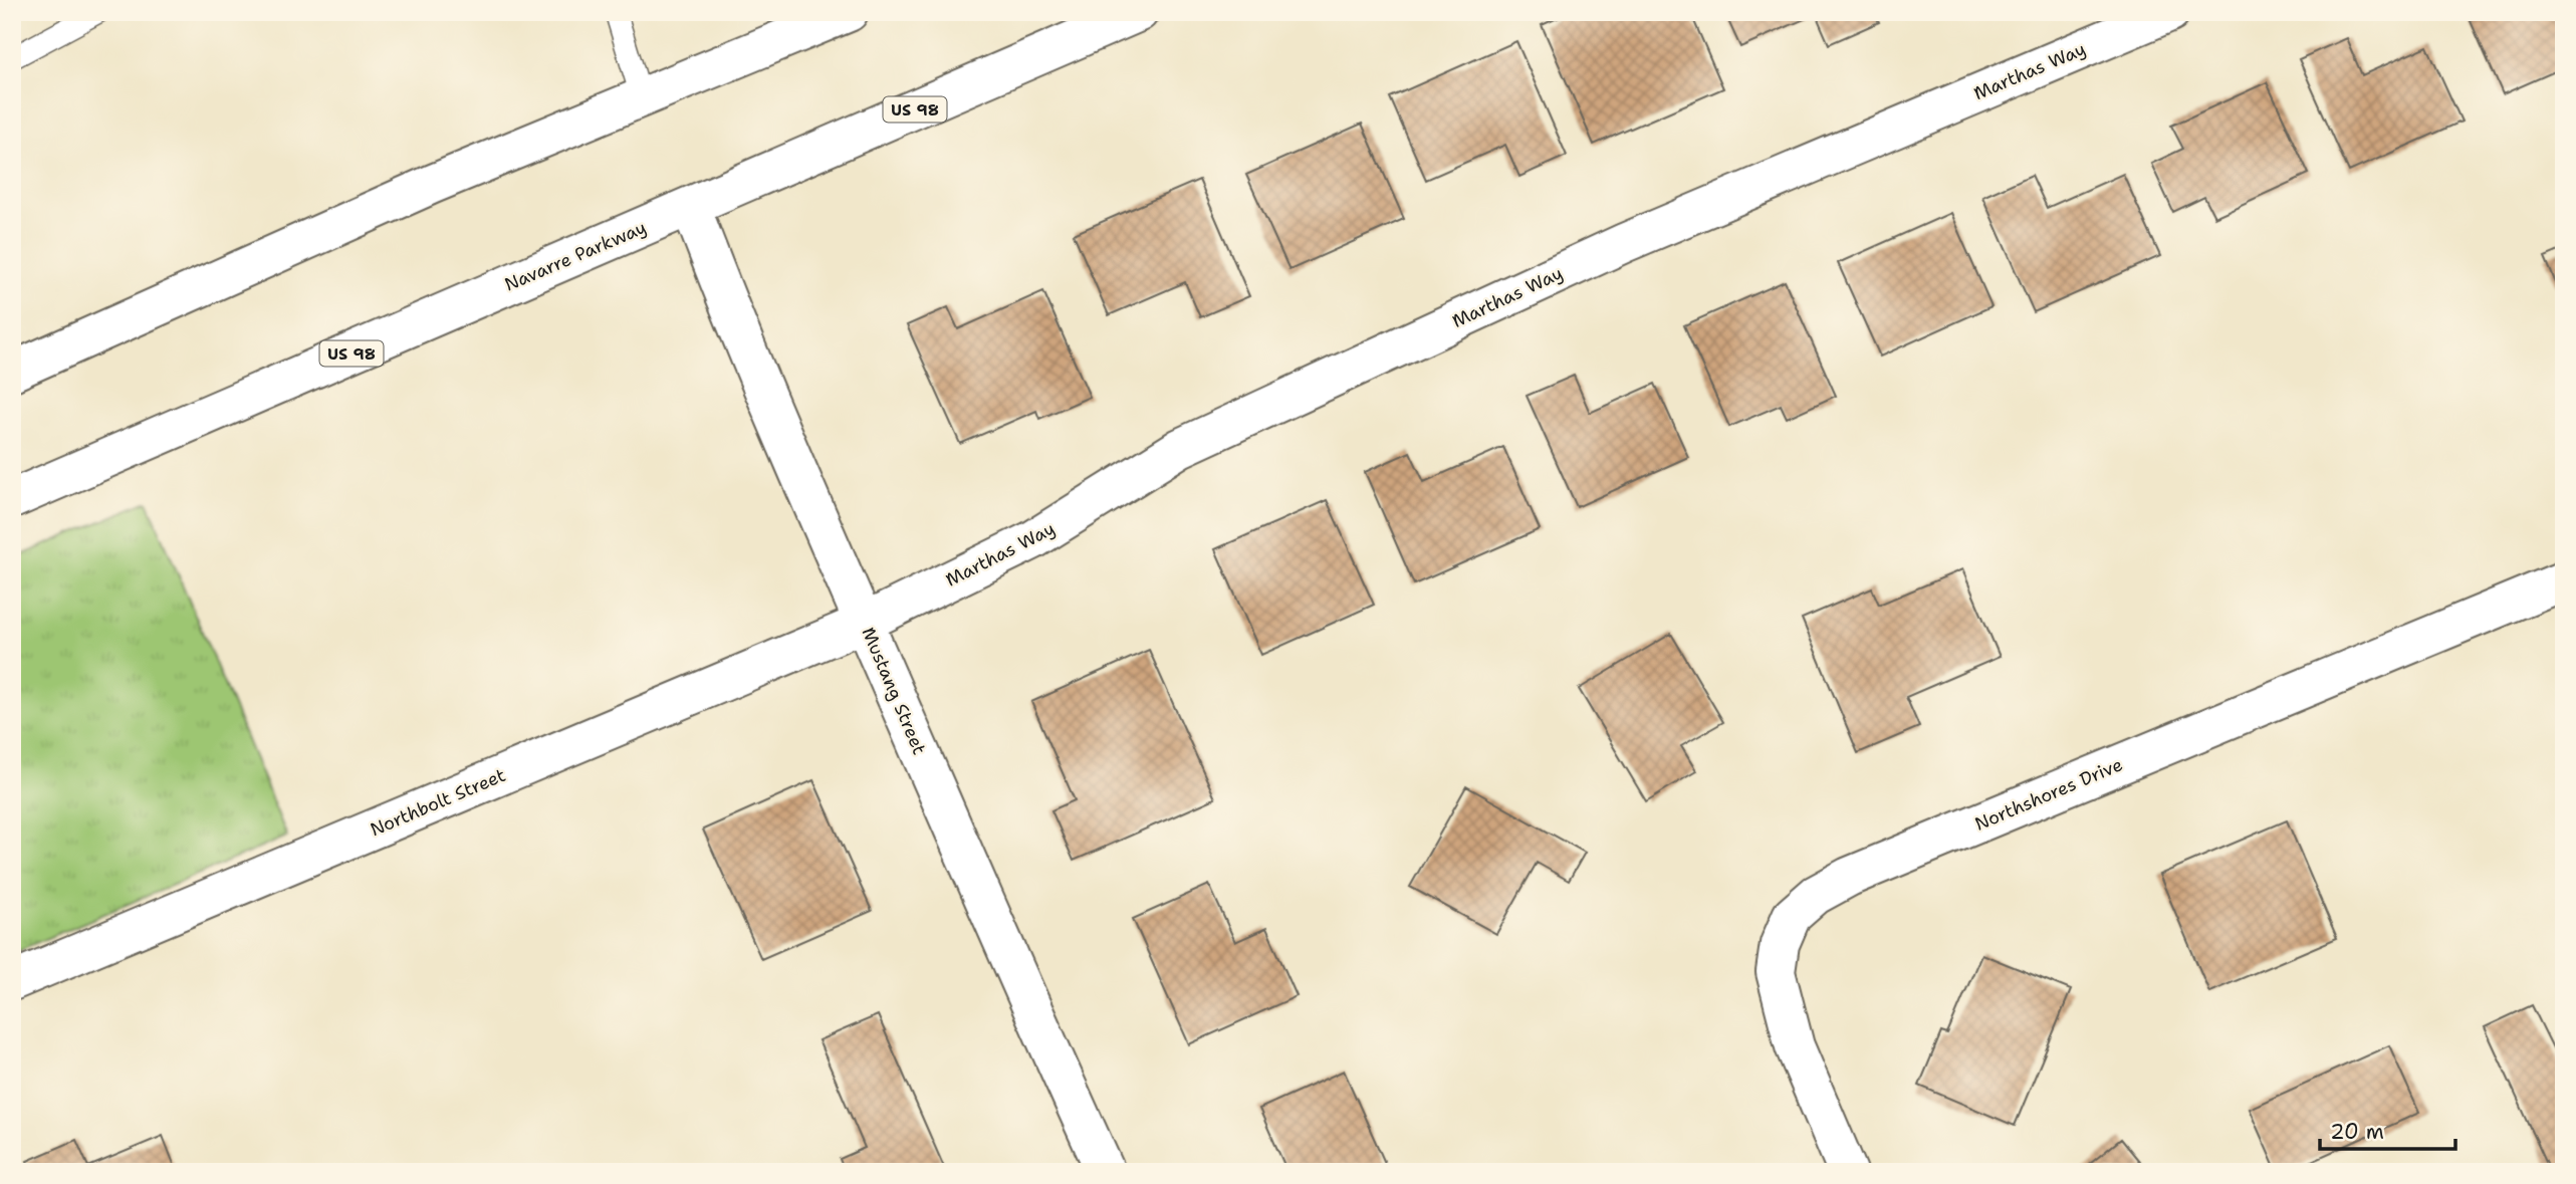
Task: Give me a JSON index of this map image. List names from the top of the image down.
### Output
{
  "streets": {
    "main road": [
      "Marthas Way",
      "US 98",
      "Navarre Parkway",
      "Mustang Street",
      "Northshores Drive",
      "Northbolt Street"
    ]
  },
  "crossings": [
    ["Marthas Way", "Mustang Street"],
    ["Marthas Way", "Northbolt Street"],
    ["Navarre Parkway", "Mustang Street"],
    ["Mustang Street", "Northbolt Street"]
  ],
  "scale_bar": "20 m"
}
